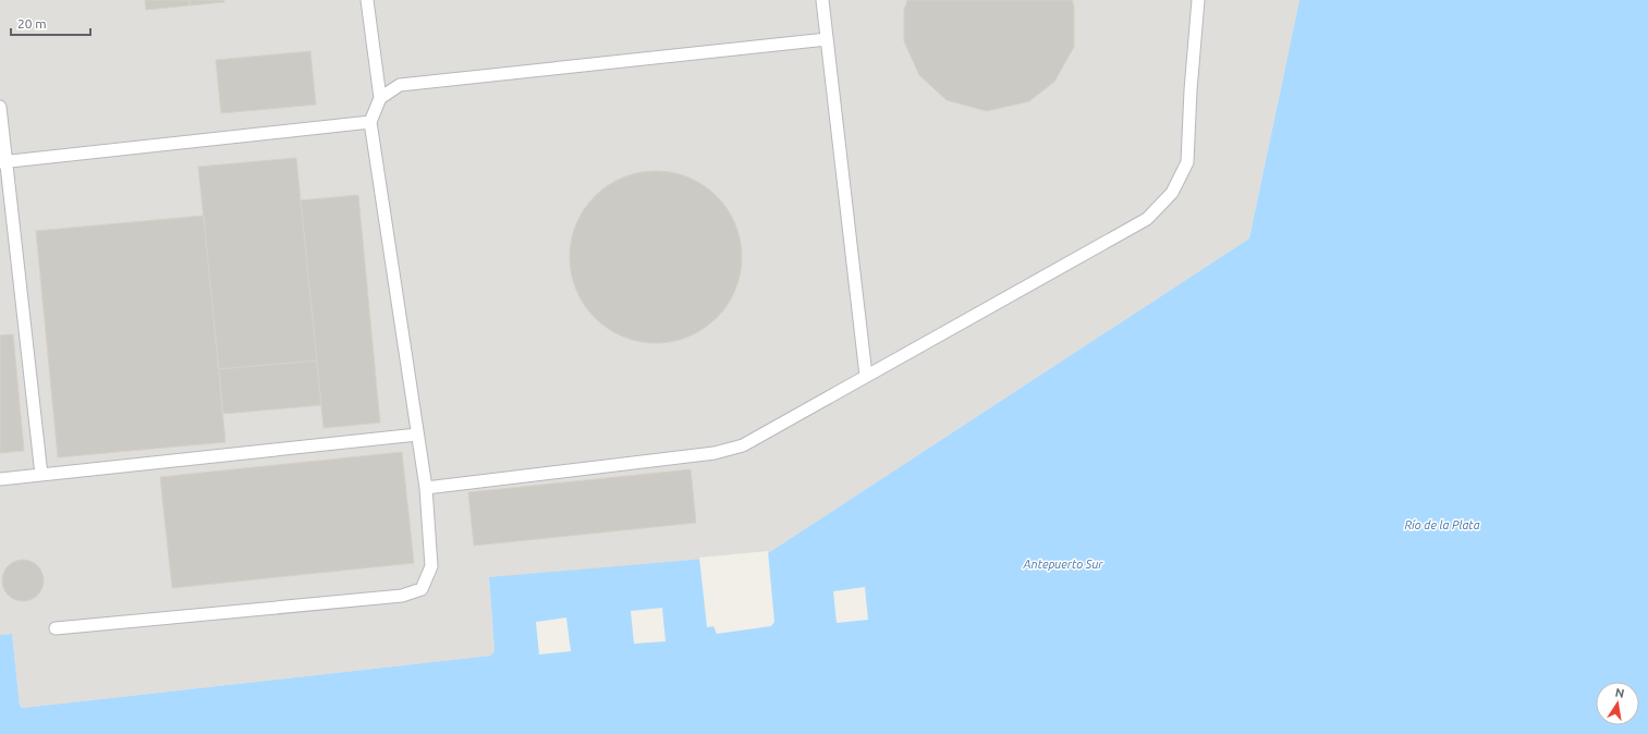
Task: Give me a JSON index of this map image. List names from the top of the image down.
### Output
{
  "water": ["Río de la Plata", "Antepuerto Sur"],
  "scale_bar": "20 m",
  "north": "top"
}
